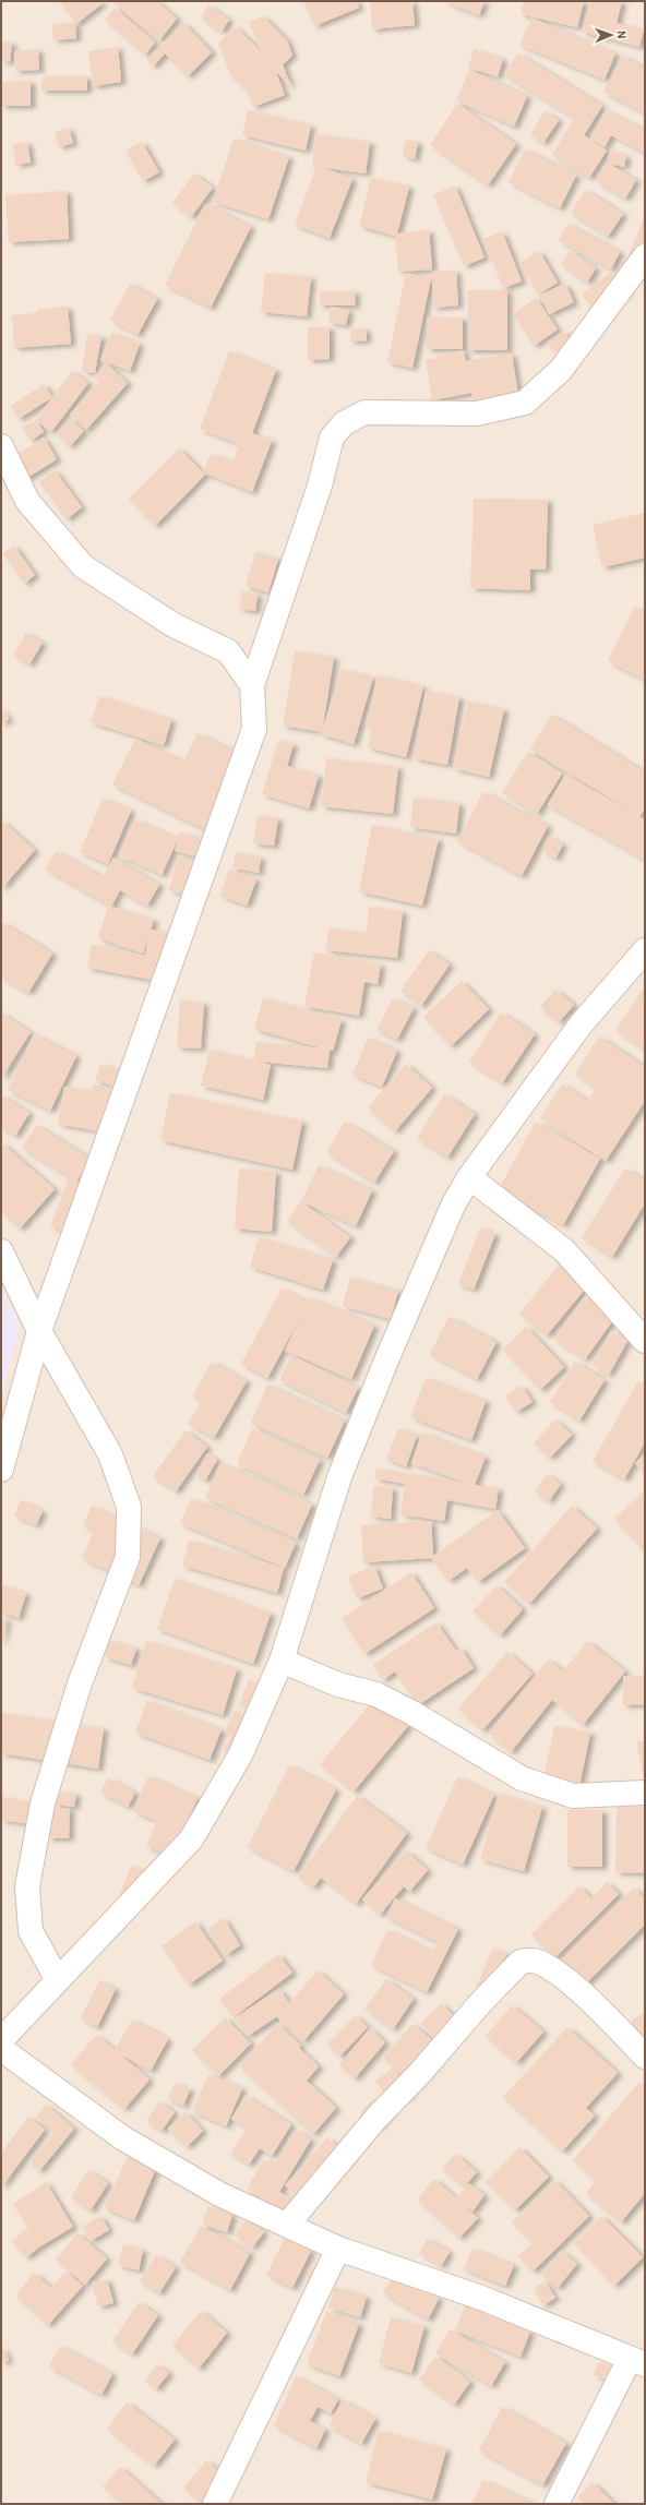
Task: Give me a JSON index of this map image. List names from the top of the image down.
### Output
{
  "north": "right"
}
